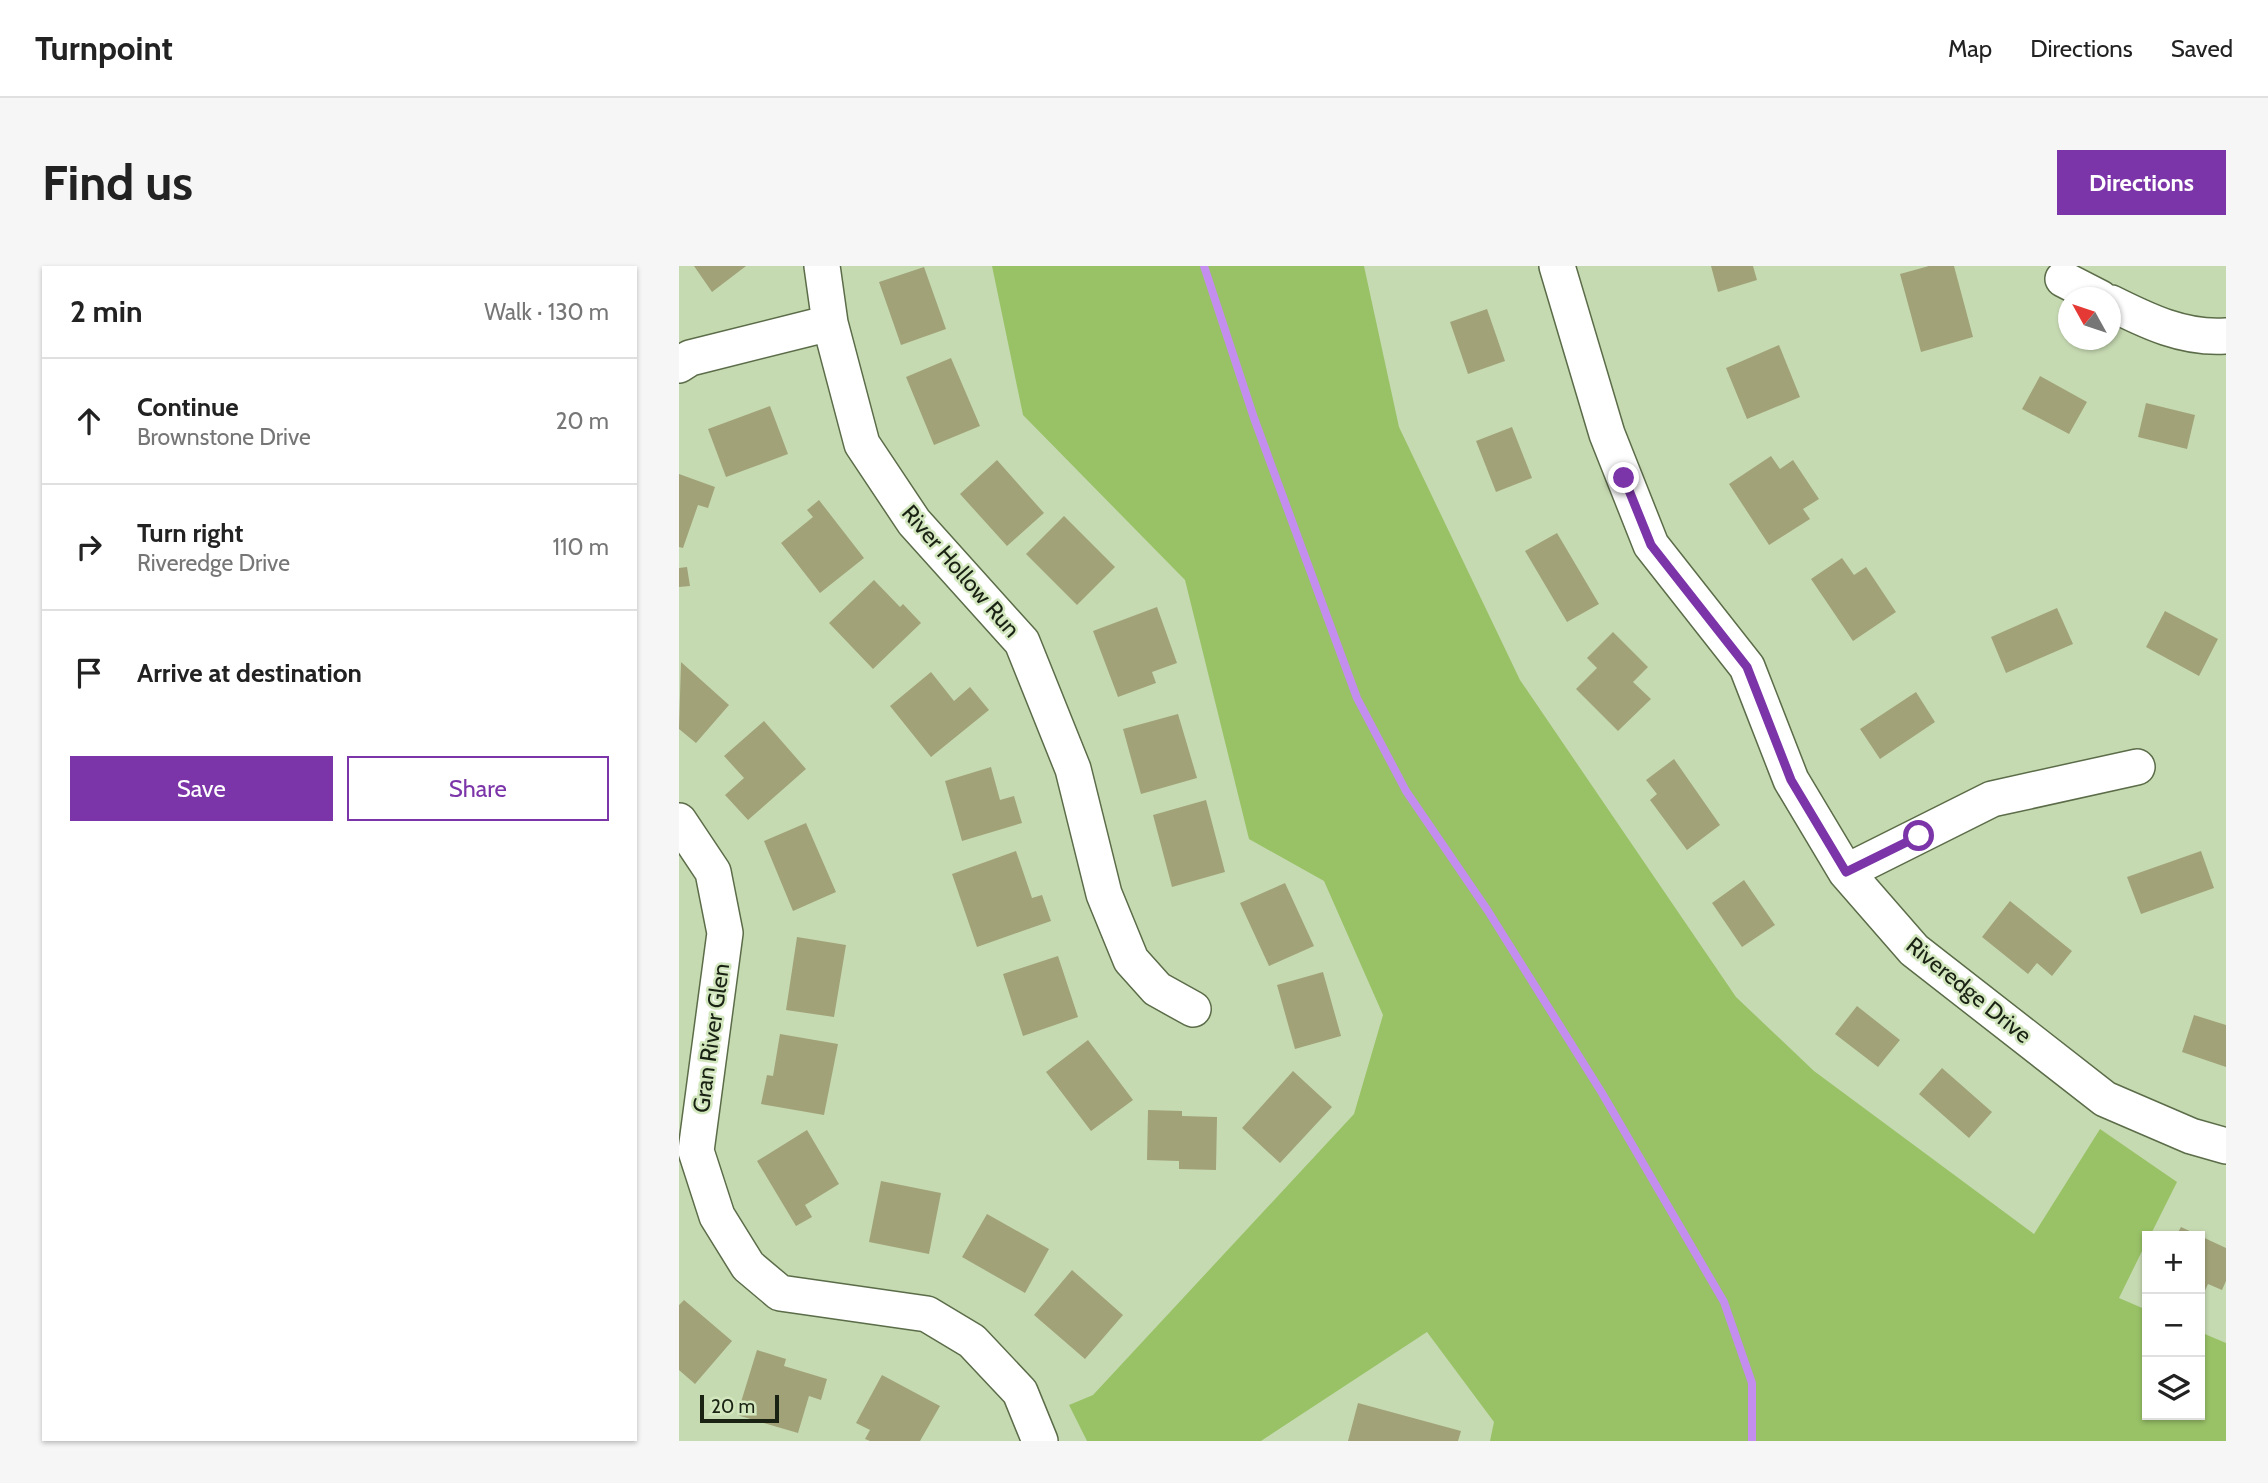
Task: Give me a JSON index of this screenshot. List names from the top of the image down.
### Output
{
  "streets": {
    "street": ["River Hollow Run", "Riveredge Drive", "Gran River Glen"]
  },
  "scale_bar": "20 m",
  "north": "top left",
  "page": {
    "header": "Turnpoint",
    "nav": ["Map", "Directions", "Saved"],
    "buttons": [
      "Directions",
      ["Save", "Share"]
    ],
    "title": "Find us",
    "heading": ["2 min", "Walk · 130 m"],
    "list": [
      ["Continue", "Brownstone Drive", "20 m"],
      ["Turn right", "Riveredge Drive", "110 m"],
      "Arrive at destination"
    ],
    "map_buttons": ["+", "−"],
    "scale": "20 m"
  }
}
